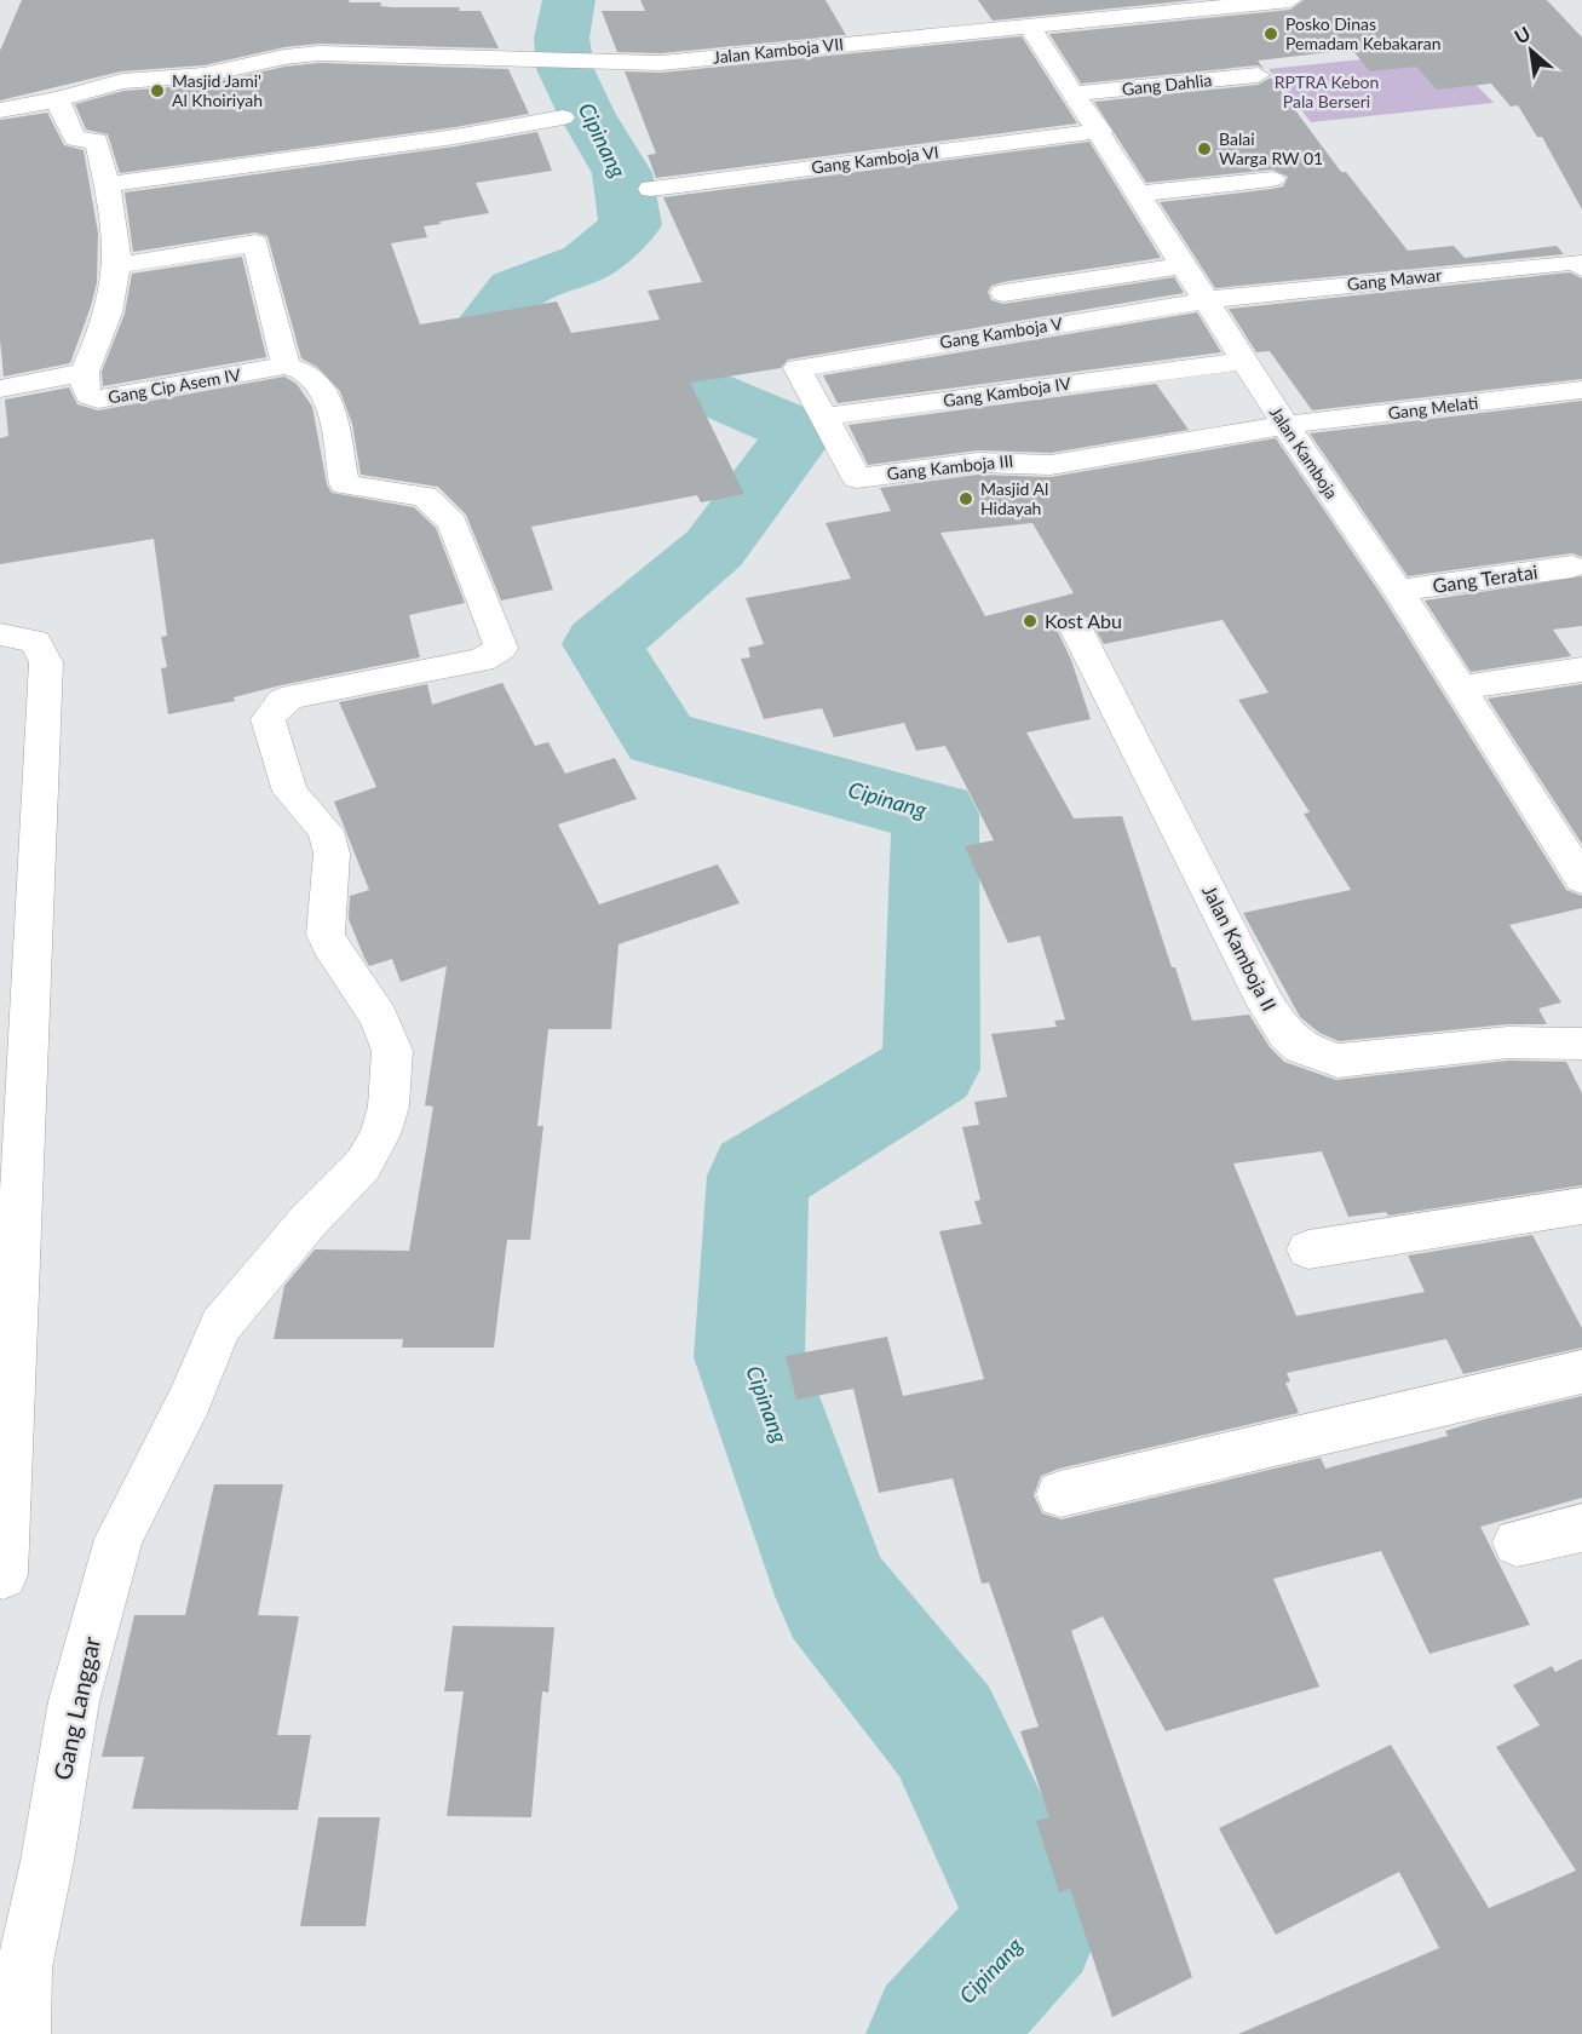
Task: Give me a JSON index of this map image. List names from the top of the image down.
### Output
{
  "streets": {
    "street": [
      "Jalan Kamboja VII",
      "Gang Dahlia",
      "Gang Kamboja VI",
      "Gang Mawar",
      "Gang Kamboja V",
      "Gang Cip Asem IV",
      "Gang Kamboja IV",
      "Gang Melati",
      "Jalan Kamboja",
      "Gang Kamboja III",
      "Gang Teratai",
      "Jalan Kamboja II",
      "Gang Langgar"
    ]
  },
  "crossings": [
    ["Jalan Kamboja VII", "Jalan Kamboja"],
    ["Gang Dahlia", "Jalan Kamboja"],
    ["Gang Kamboja VI", "Jalan Kamboja"],
    ["Gang Mawar", "Gang Kamboja V"],
    ["Gang Mawar", "Jalan Kamboja"],
    ["Gang Kamboja V", "Gang Kamboja IV"],
    ["Gang Kamboja V", "Jalan Kamboja"],
    ["Gang Kamboja V", "Gang Kamboja III"],
    ["Gang Cip Asem IV", "Gang Langgar"],
    ["Gang Kamboja IV", "Jalan Kamboja"],
    ["Gang Kamboja IV", "Gang Kamboja III"],
    ["Gang Melati", "Jalan Kamboja"],
    ["Gang Melati", "Gang Kamboja III"],
    ["Jalan Kamboja", "Gang Kamboja III"],
    ["Jalan Kamboja", "Gang Teratai"]
  ],
  "water": ["Cipinang"],
  "parks": ["RPTRA Kebon Pala Berseri"],
  "places": [
    "Posko Dinas Pemadam Kebakaran",
    "Masjid Jami' Al Khoiriyah",
    "Balai Warga RW 01",
    "Masjid Al Hidayah",
    "Kost Abu"
  ],
  "north": "top left"
}
